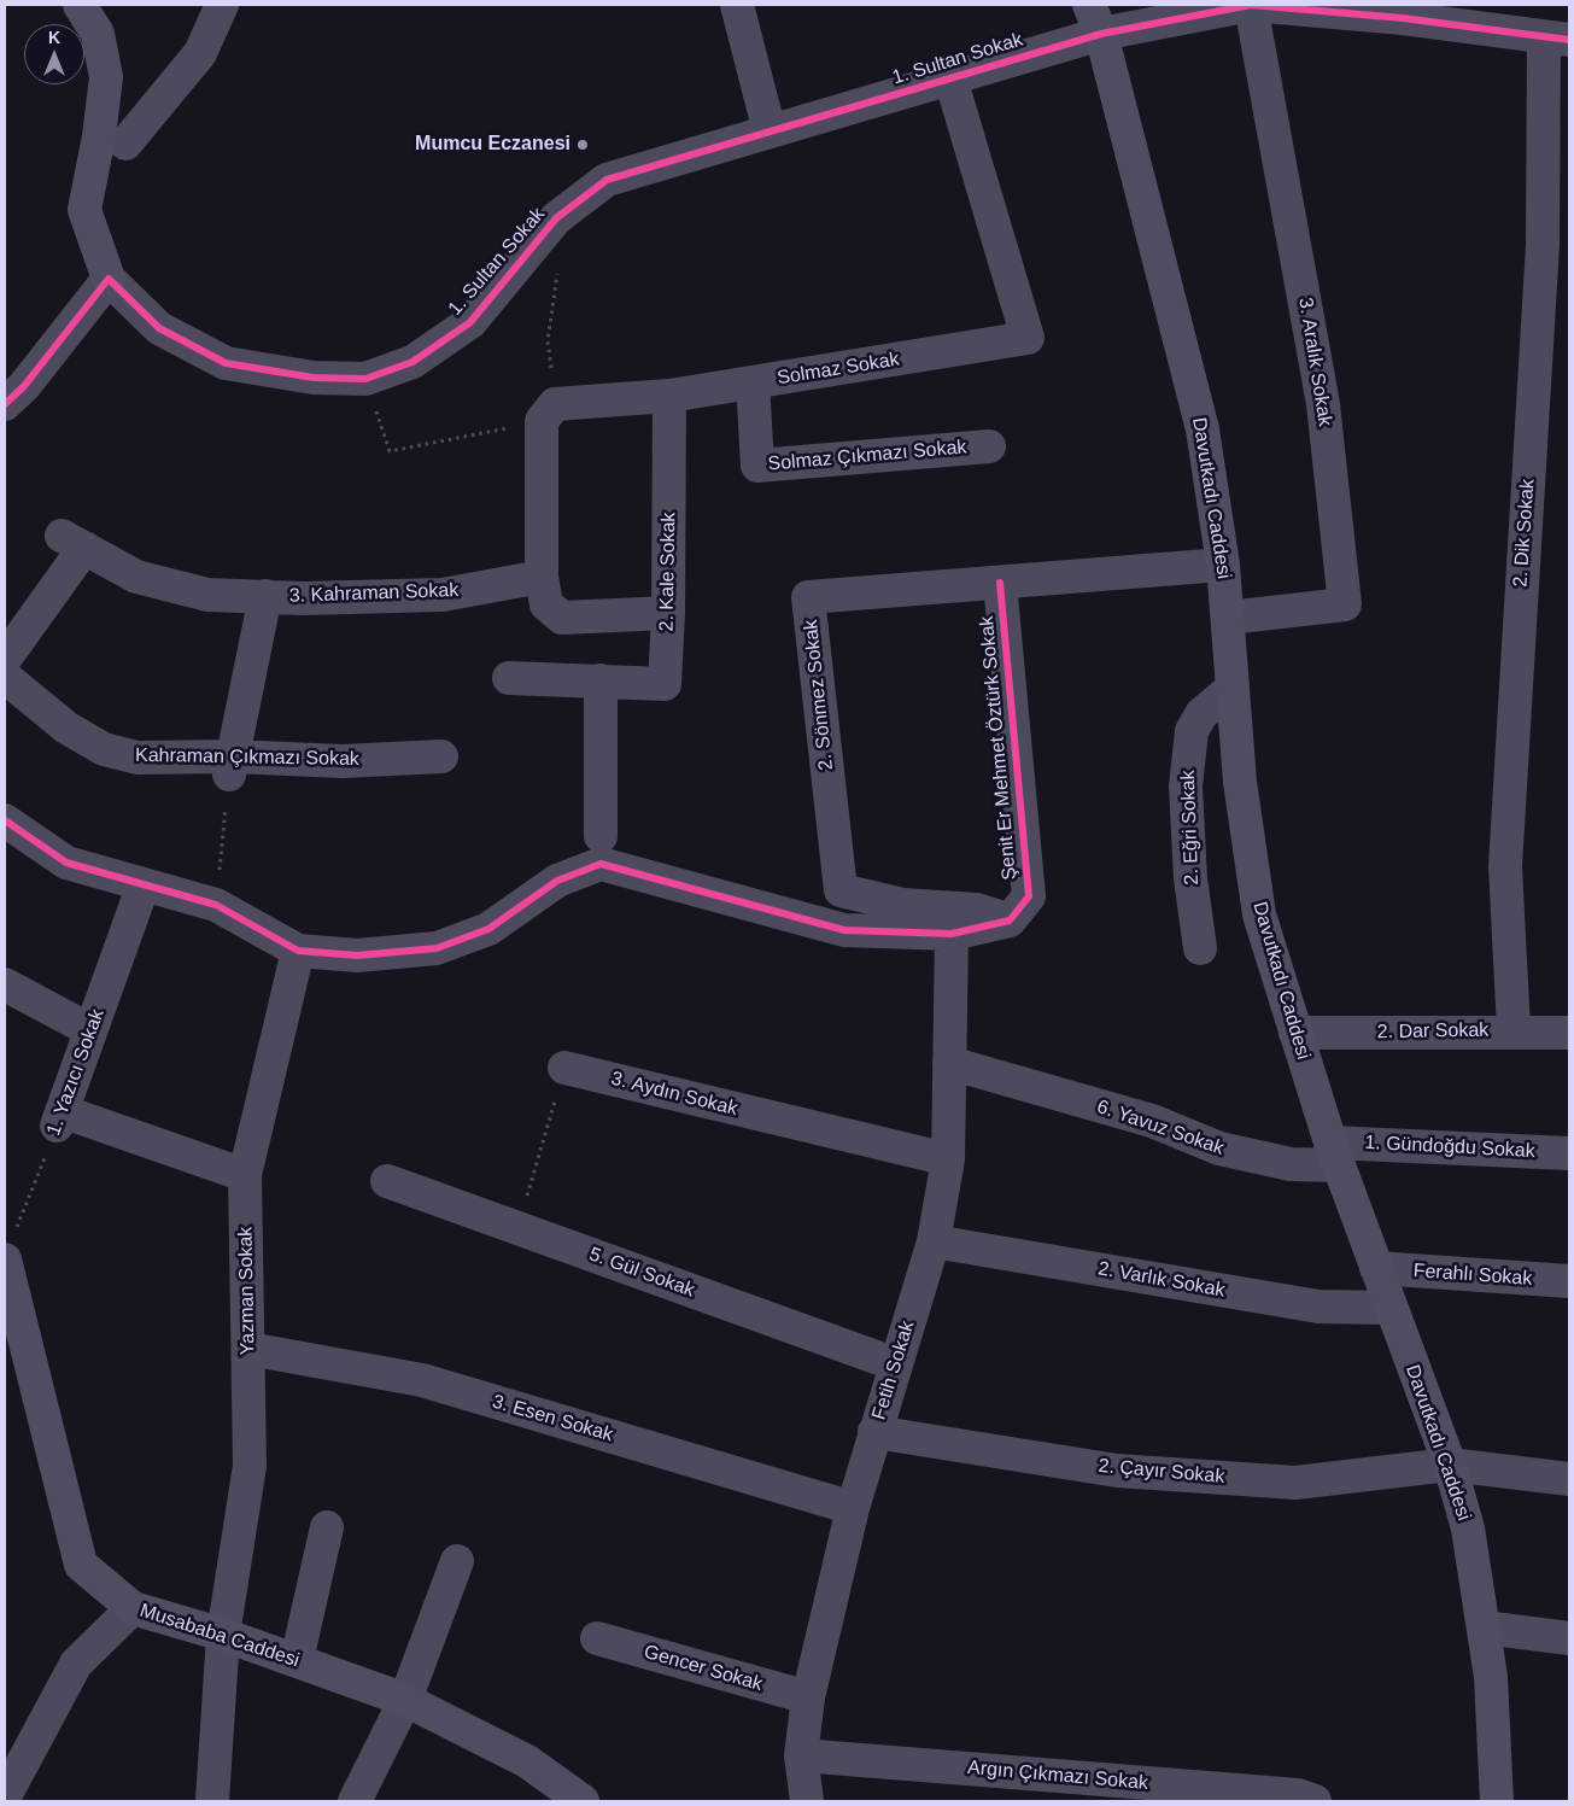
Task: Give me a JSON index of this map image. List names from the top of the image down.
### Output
{
  "streets": {
    "main road": ["Davutkadı Caddesi", "Musababa Caddesi"],
    "street": [
      "1. Sultan Sokak",
      "3. Aralık Sokak",
      "Solmaz Sokak",
      "Solmaz Çıkmazı Sokak",
      "2. Dik Sokak",
      "2. Kale Sokak",
      "3. Kahraman Sokak",
      "2. Sönmez Sokak",
      "Şenit Er Mehmet Öztürk Sokak",
      "Kahraman Çıkmazı Sokak",
      "2. Eğri Sokak",
      "2. Dar Sokak",
      "1. Yazıcı Sokak",
      "3. Aydın Sokak",
      "6. Yavuz Sokak",
      "1. Gündoğdu Sokak",
      "5. Gül Sokak",
      "Ferahlı Sokak",
      "2. Varlık Sokak",
      "Yazman Sokak",
      "Fetih Sokak",
      "3. Esen Sokak",
      "2. Çayır Sokak",
      "Gencer Sokak",
      "Argın Çıkmazı Sokak"
    ]
  },
  "crossings": [
    ["1. Sultan Sokak", "3. Aralık Sokak"],
    ["1. Sultan Sokak", "Solmaz Sokak"],
    ["1. Sultan Sokak", "Davutkadı Caddesi"],
    ["1. Sultan Sokak", "2. Dik Sokak"],
    ["3. Aralık Sokak", "Davutkadı Caddesi"],
    ["Solmaz Sokak", "Solmaz Çıkmazı Sokak"],
    ["Solmaz Sokak", "2. Kale Sokak"],
    ["Davutkadı Caddesi", "2. Sönmez Sokak"],
    ["Davutkadı Caddesi", "2. Eğri Sokak"],
    ["Davutkadı Caddesi", "2. Dar Sokak"],
    ["Davutkadı Caddesi", "6. Yavuz Sokak"],
    ["Davutkadı Caddesi", "1. Gündoğdu Sokak"],
    ["Davutkadı Caddesi", "Ferahlı Sokak"],
    ["Davutkadı Caddesi", "2. Varlık Sokak"],
    ["Davutkadı Caddesi", "2. Çayır Sokak"],
    ["2. Dik Sokak", "2. Dar Sokak"],
    ["2. Sönmez Sokak", "Şenit Er Mehmet Öztürk Sokak"],
    ["1. Yazıcı Sokak", "Musababa Caddesi"],
    ["3. Aydın Sokak", "Fetih Sokak"],
    ["6. Yavuz Sokak", "1. Gündoğdu Sokak"],
    ["6. Yavuz Sokak", "Fetih Sokak"],
    ["5. Gül Sokak", "Fetih Sokak"],
    ["2. Varlık Sokak", "Fetih Sokak"],
    ["Yazman Sokak", "3. Esen Sokak"],
    ["Yazman Sokak", "Musababa Caddesi"],
    ["Fetih Sokak", "3. Esen Sokak"],
    ["Fetih Sokak", "2. Çayır Sokak"],
    ["Fetih Sokak", "Gencer Sokak"],
    ["Fetih Sokak", "Argın Çıkmazı Sokak"]
  ],
  "places": ["Mumcu Eczanesi"],
  "north": "top"
}
